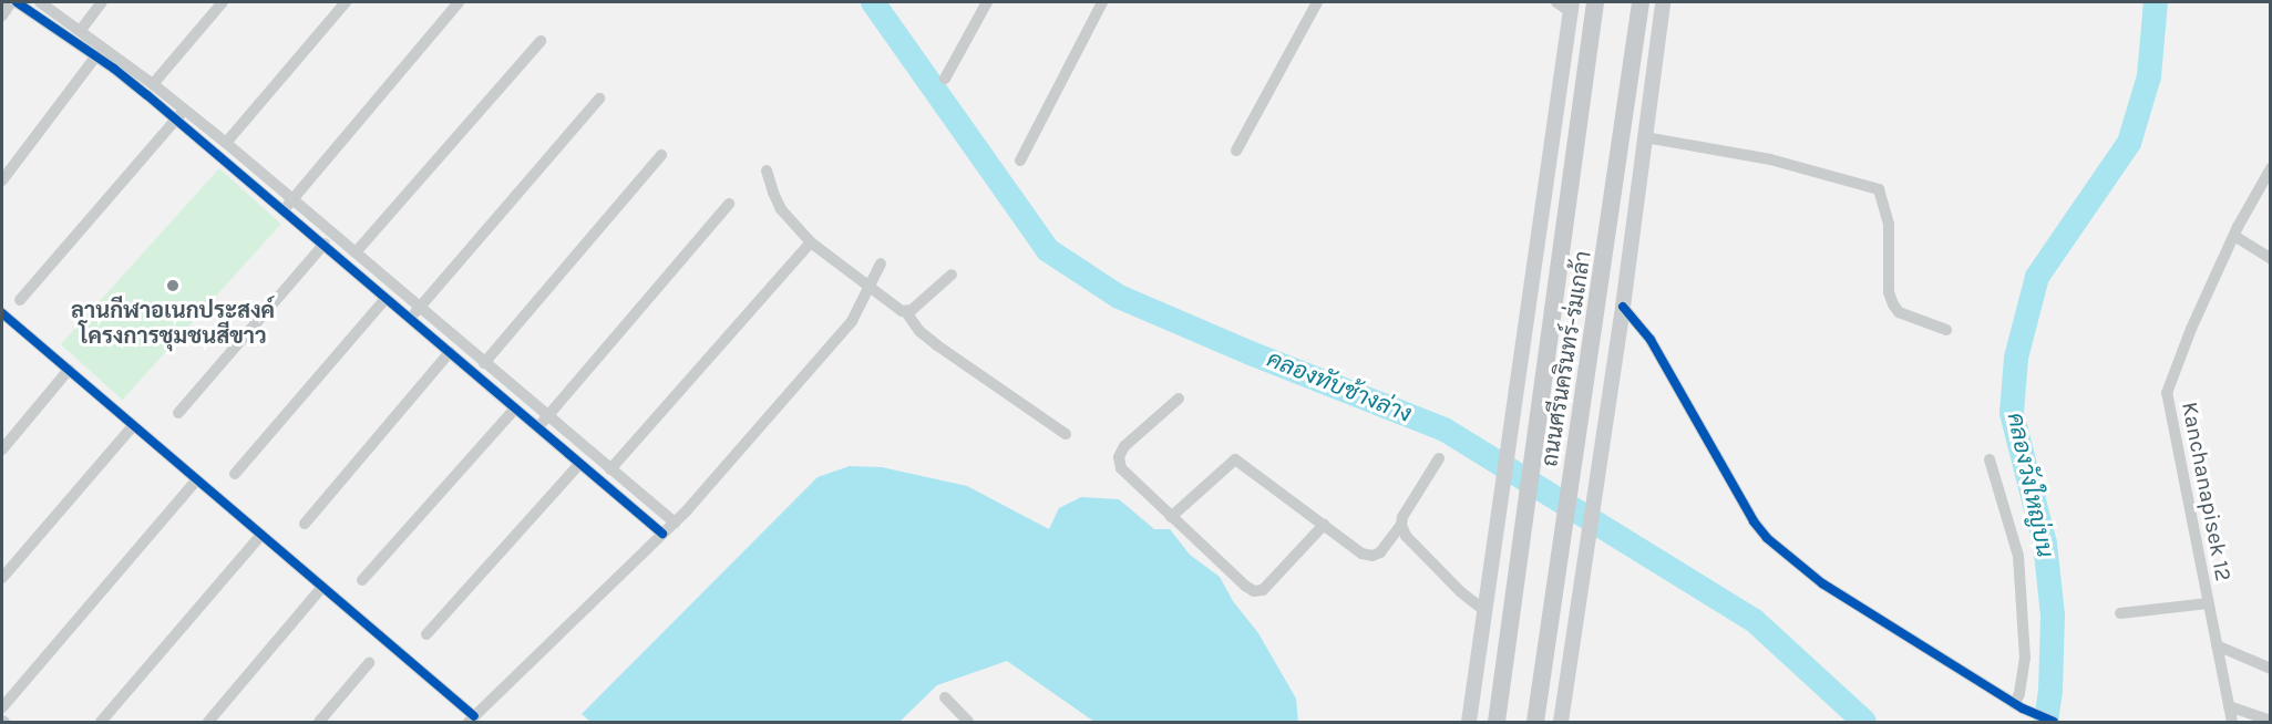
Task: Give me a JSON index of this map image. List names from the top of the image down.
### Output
{
  "streets": {
    "main road": ["ถนนศรีนครินทร์-ร่มเกล้า"],
    "street": ["Kanchanapisek 12"]
  },
  "water": ["คลองทับช้างล่าง", "คลองวังใหญ่บน"],
  "places": ["ลานกีฬาอเนกประสงค์ โครงการชุมชนสีขาว"]
}
